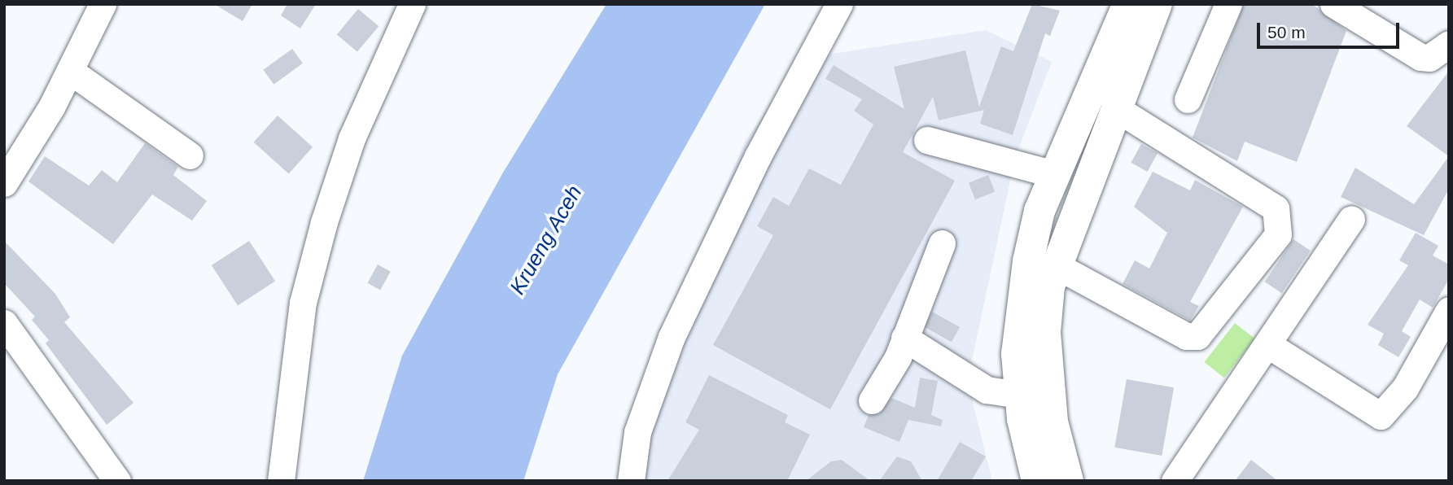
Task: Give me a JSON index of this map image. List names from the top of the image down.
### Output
{
  "water": ["Krueng Aceh"],
  "scale_bar": "50 m"
}
